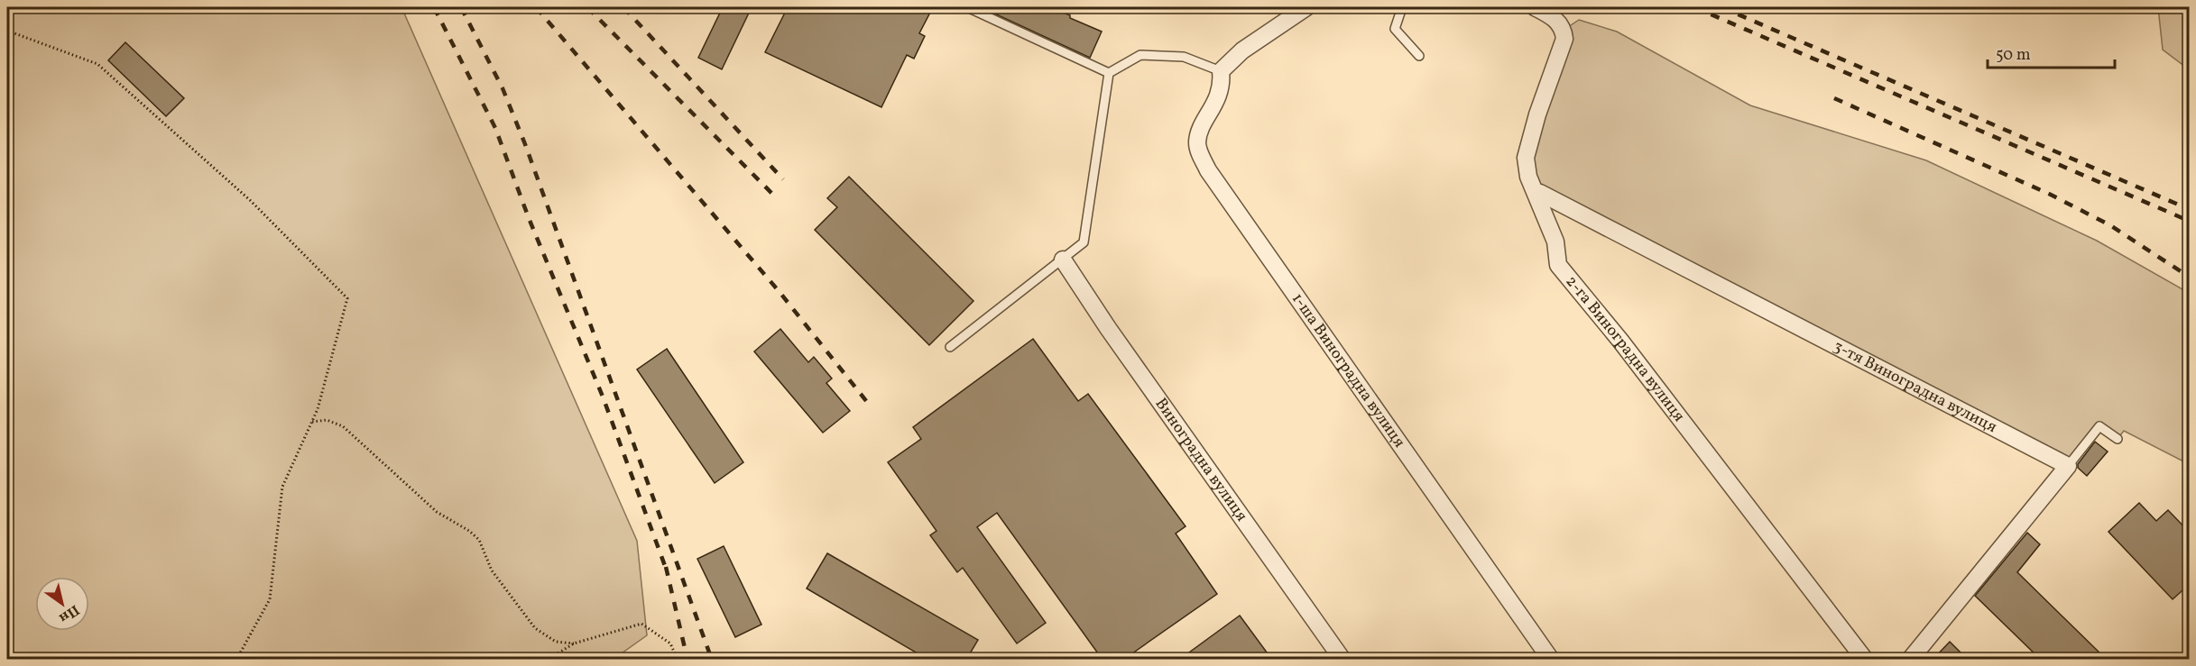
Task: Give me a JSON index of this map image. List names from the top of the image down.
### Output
{
  "streets": {
    "street": [
      "2-га Виноградна вулиця",
      "1-ша Виноградна вулиця",
      "3-тя Виноградна вулиця",
      "Виноградна вулиця"
    ]
  },
  "scale_bar": "50 m",
  "north": "bottom right"
}
